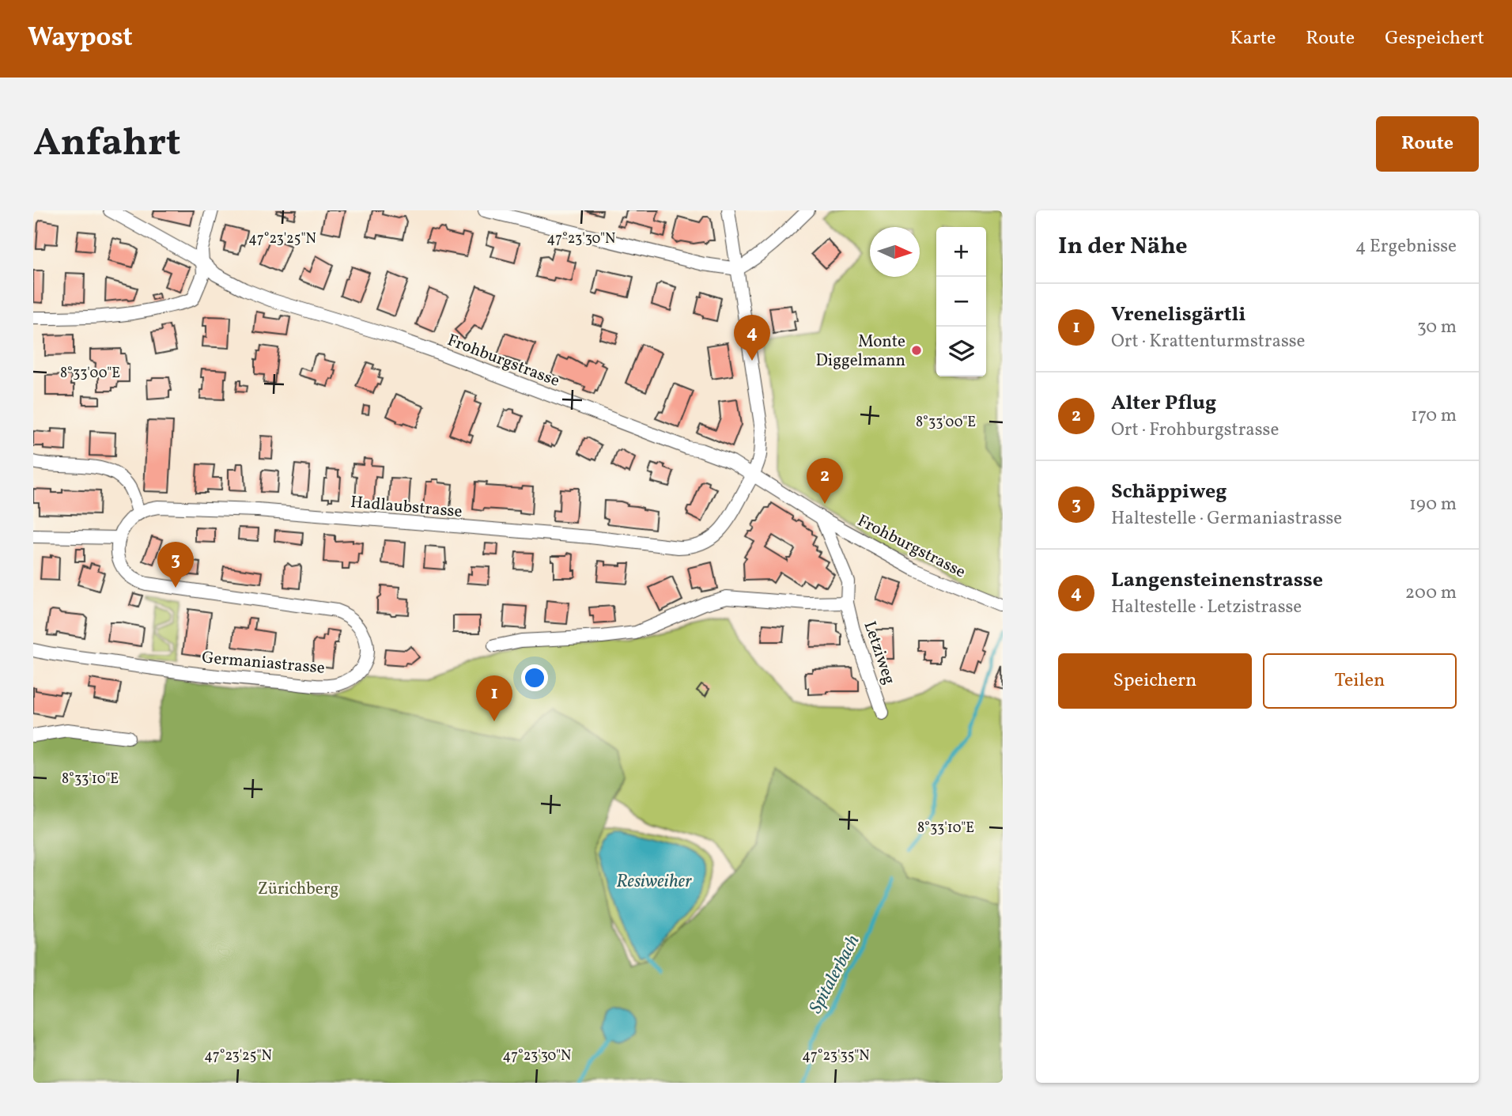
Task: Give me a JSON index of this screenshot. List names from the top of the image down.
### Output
{
  "streets": {
    "street": [
      "Frohburgstrasse",
      "Hadlaubstrasse",
      "Letziweg",
      "Germaniastrasse"
    ]
  },
  "crossings": [
    ["Frohburgstrasse", "Hadlaubstrasse"],
    ["Frohburgstrasse", "Letziweg"]
  ],
  "water": ["Resiweiher", "Spitalerbach"],
  "parks": ["Zürichberg"],
  "places": ["Monte Diggelmann"],
  "north": "right",
  "page": {
    "header": "Waypost",
    "nav": ["Karte", "Route", "Gespeichert"],
    "buttons": [
      "Route",
      ["Speichern", "Teilen"]
    ],
    "title": "Anfahrt",
    "heading": ["In der Nähe", "4 Ergebnisse"],
    "map_buttons": ["+", "−"],
    "list": [
      {
        "mark": "1",
        "name": "Vrenelisgärtli",
        "note": "Ort · Krattenturmstrasse",
        "value": "30 m"
      },
      {
        "mark": "2",
        "name": "Alter Pflug",
        "note": "Ort · Frohburgstrasse",
        "value": "170 m"
      },
      {
        "mark": "3",
        "name": "Schäppiweg",
        "note": "Haltestelle · Germaniastrasse",
        "value": "190 m"
      },
      {
        "mark": "4",
        "name": "Langensteinenstrasse",
        "note": "Haltestelle · Letzistrasse",
        "value": "200 m"
      }
    ],
    "pins": [
      "4",
      "2",
      "3",
      "1"
    ]
  },
  "coordinates": [
    "47°23'25\"N",
    "47°23'30\"N",
    "8°33'00\"E",
    "8°33'10\"E",
    "47°23'35\"N"
  ]
}
